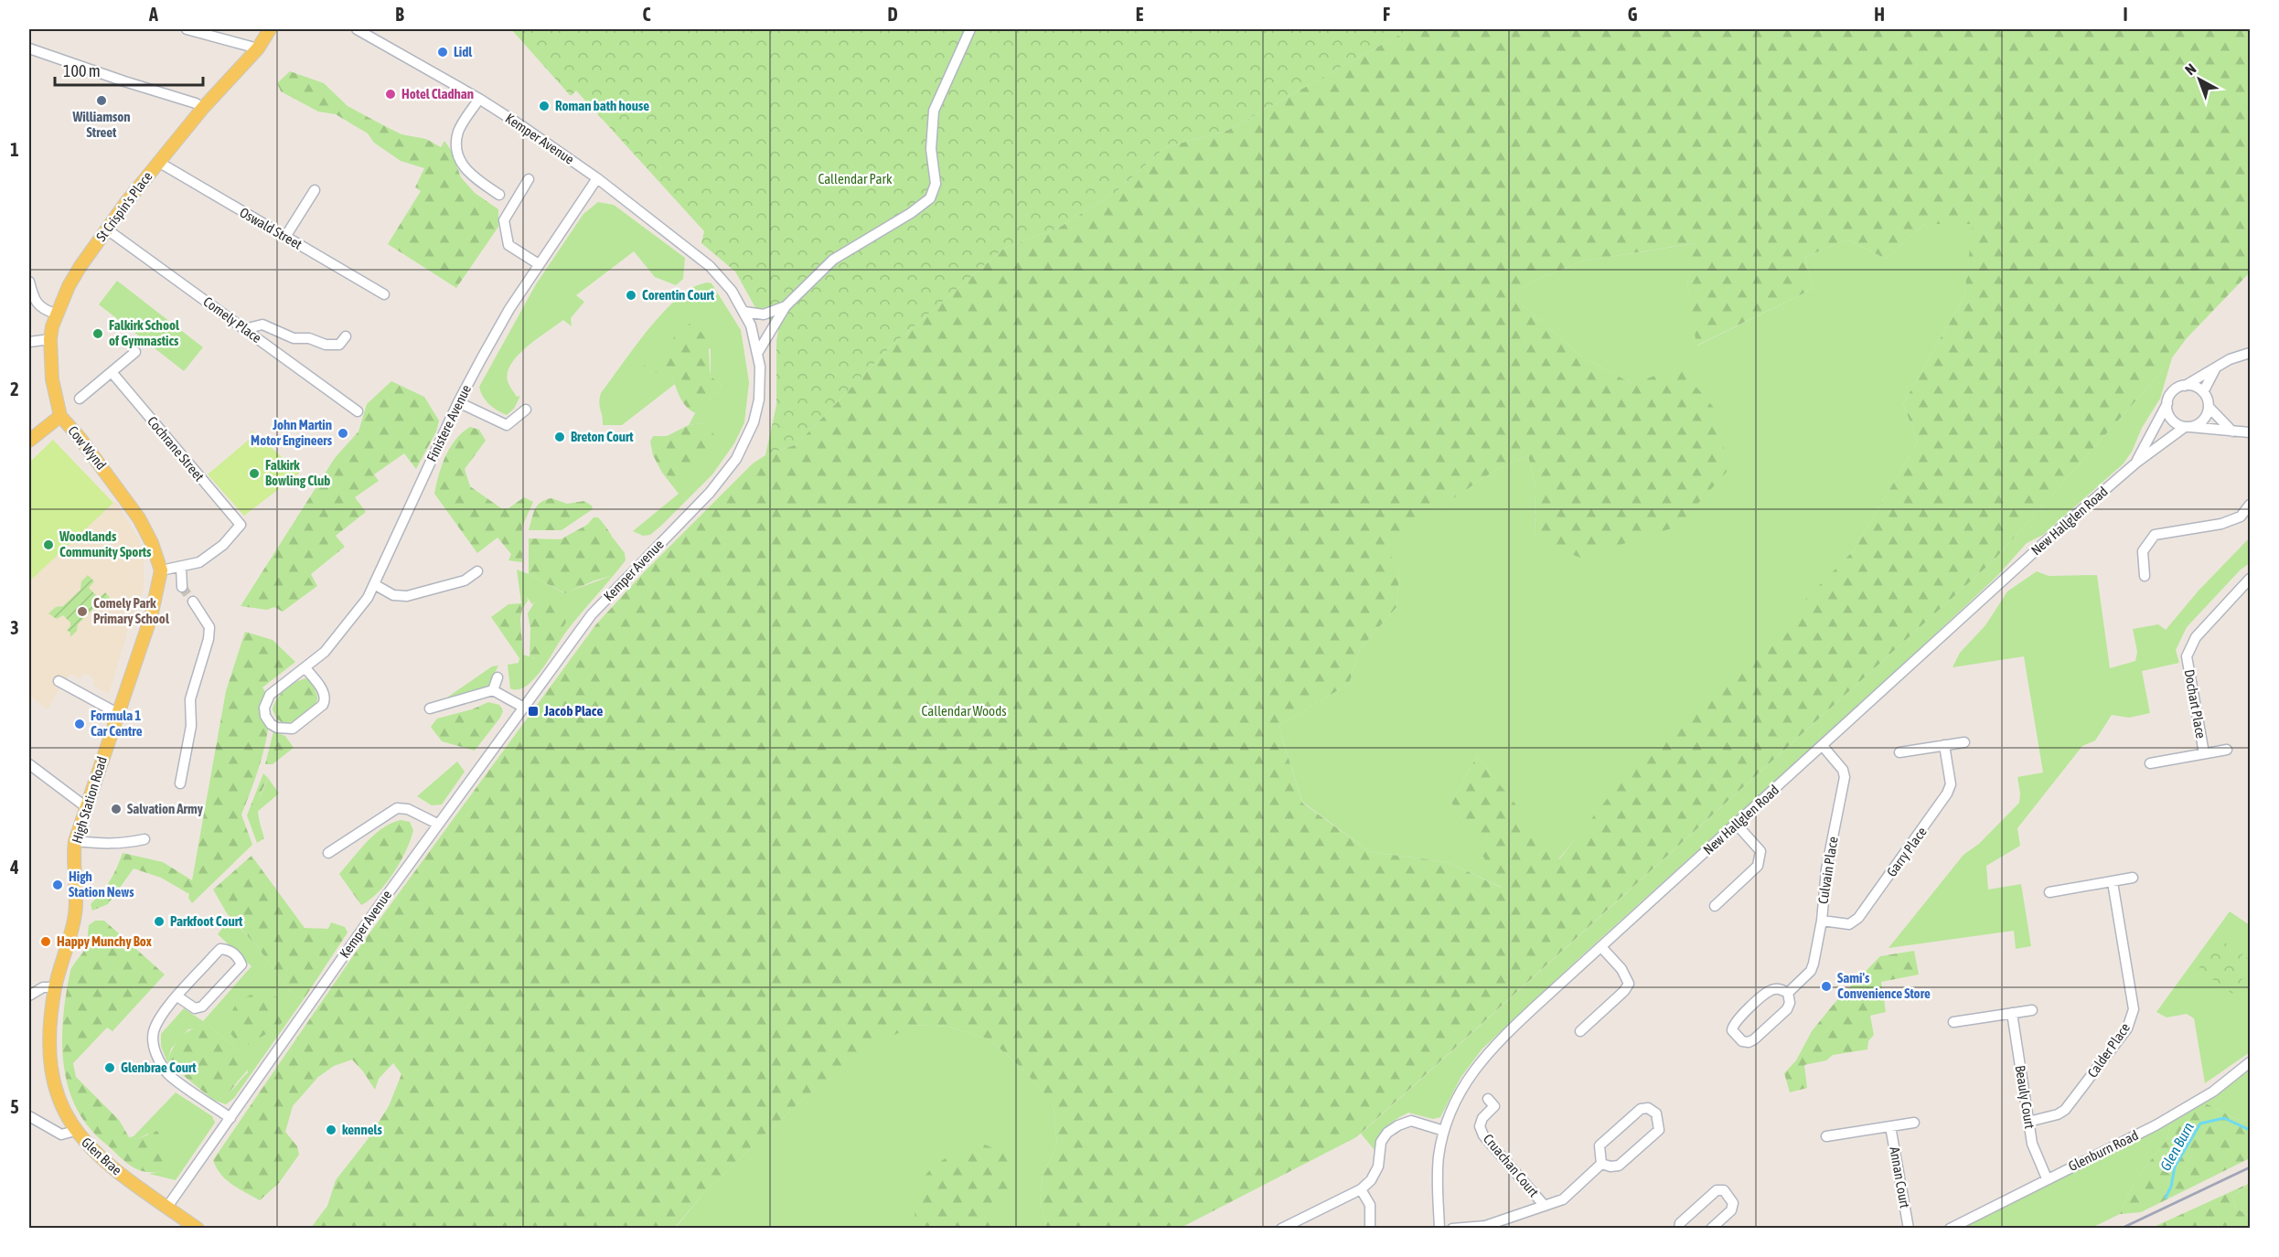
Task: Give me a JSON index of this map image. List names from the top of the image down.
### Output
{
  "streets": {
    "main road": [
      "St Crispin's Place",
      "Cow Wynd",
      "High Station Road",
      "Glen Brae"
    ],
    "street": [
      "Kemper Avenue",
      "Oswald Street",
      "Comely Place",
      "Finistere Avenue",
      "Cochrane Street",
      "New Hallglen Road",
      "Dochart Place",
      "Garry Place",
      "Culvain Place",
      "Calder Place",
      "Beauly Court",
      "Glenburn Road",
      "Cruachan Court",
      "Annan Court"
    ]
  },
  "crossings": [
    ["Kemper Avenue", "Finistere Avenue"],
    ["Kemper Avenue", "Glen Brae"],
    ["St Crispin's Place", "Oswald Street"],
    ["St Crispin's Place", "Comely Place"],
    ["St Crispin's Place", "Cow Wynd"],
    ["Cow Wynd", "High Station Road"],
    ["New Hallglen Road", "Culvain Place"],
    ["High Station Road", "Glen Brae"],
    ["Garry Place", "Culvain Place"],
    ["Calder Place", "Beauly Court"],
    ["Beauly Court", "Glenburn Road"]
  ],
  "water": ["Glen Burn"],
  "parks": ["Callendar Park", "Callendar Woods"],
  "places": {
    "other": [
      "Lidl",
      "Hotel Cladhan",
      "Williamson Street",
      "Roman bath house",
      "Corentin Court",
      "Falkirk School of Gymnastics",
      "John Martin Motor Engineers",
      "Breton Court",
      "Falkirk Bowling Club",
      "Woodlands Community Sports",
      "Comely Park Primary School",
      "Formula 1 Car Centre",
      "Salvation Army",
      "High Station News",
      "Parkfoot Court",
      "Happy Munchy Box",
      "Sami's Convenience Store",
      "Glenbrae Court",
      "kennels"
    ],
    "transit": ["Jacob Place"]
  },
  "scale_bar": "100 m",
  "north": "top left",
  "grid": {
    "columns": [
      "A",
      "B",
      "C",
      "D",
      "E",
      "F",
      "G",
      "H",
      "I"
    ],
    "rows": [
      "1",
      "2",
      "3",
      "4",
      "5"
    ]
  }
}
